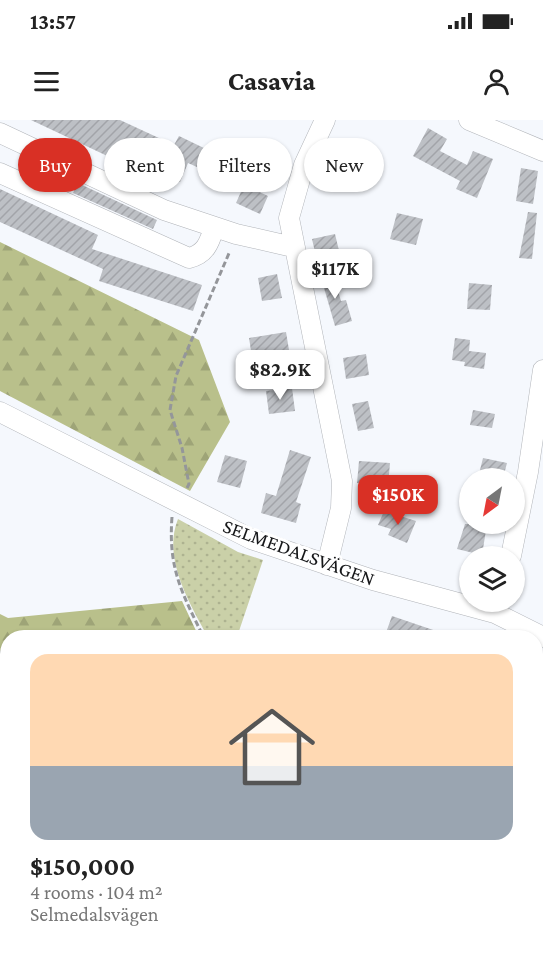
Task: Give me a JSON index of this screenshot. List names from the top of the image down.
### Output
{
  "streets": {
    "street": ["SELMEDALSVÄGEN"]
  },
  "north": "bottom left",
  "page": {
    "status": "13:57",
    "header": "Casavia",
    "chip": [
      "Buy",
      "Rent",
      "Filters",
      "New"
    ],
    "price": ["$117K", "$82.9K", "$150K"],
    "list": [
      {
        "name": "$150,000",
        "note": "4 rooms · 104 m² · Selmedalsvägen"
      }
    ]
  }
}
